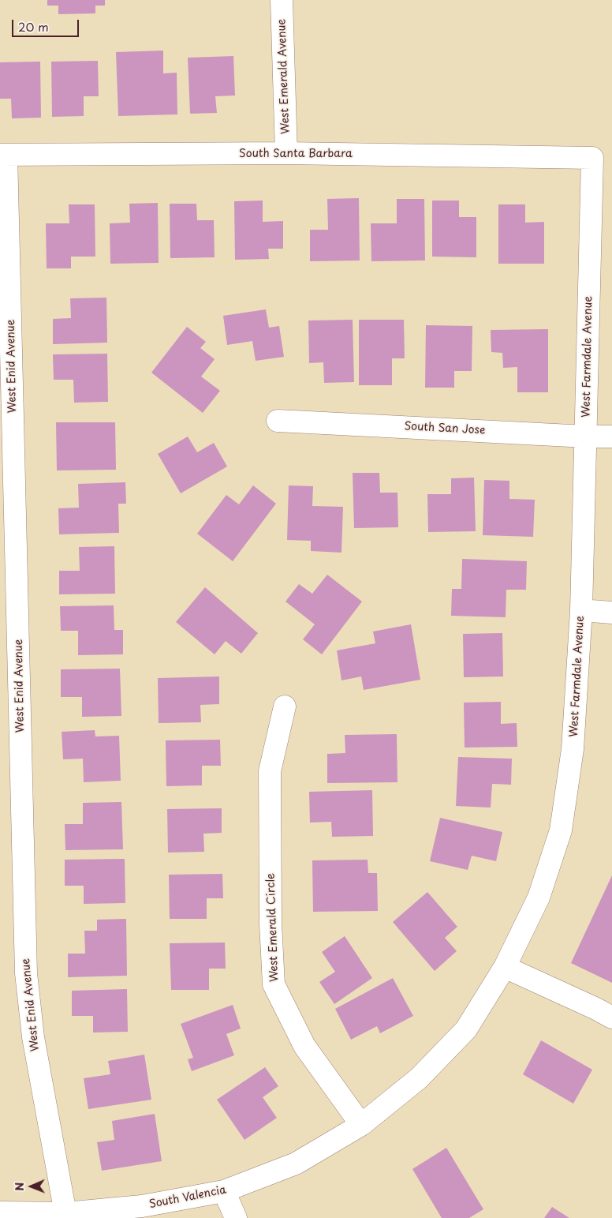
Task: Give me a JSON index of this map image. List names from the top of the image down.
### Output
{
  "streets": {
    "street": [
      "West Emerald Avenue",
      "South Santa Barbara",
      "West Farmdale Avenue",
      "West Enid Avenue",
      "South San Jose",
      "West Emerald Circle",
      "South Valencia"
    ]
  },
  "crossings": [
    ["West Emerald Avenue", "South Santa Barbara"],
    ["South Santa Barbara", "West Farmdale Avenue"],
    ["South Santa Barbara", "West Enid Avenue"],
    ["West Farmdale Avenue", "South San Jose"],
    ["West Farmdale Avenue", "West Emerald Circle"],
    ["West Farmdale Avenue", "South Valencia"],
    ["West Enid Avenue", "South Valencia"],
    ["West Emerald Circle", "South Valencia"]
  ],
  "scale_bar": "20 m",
  "north": "left"
}
